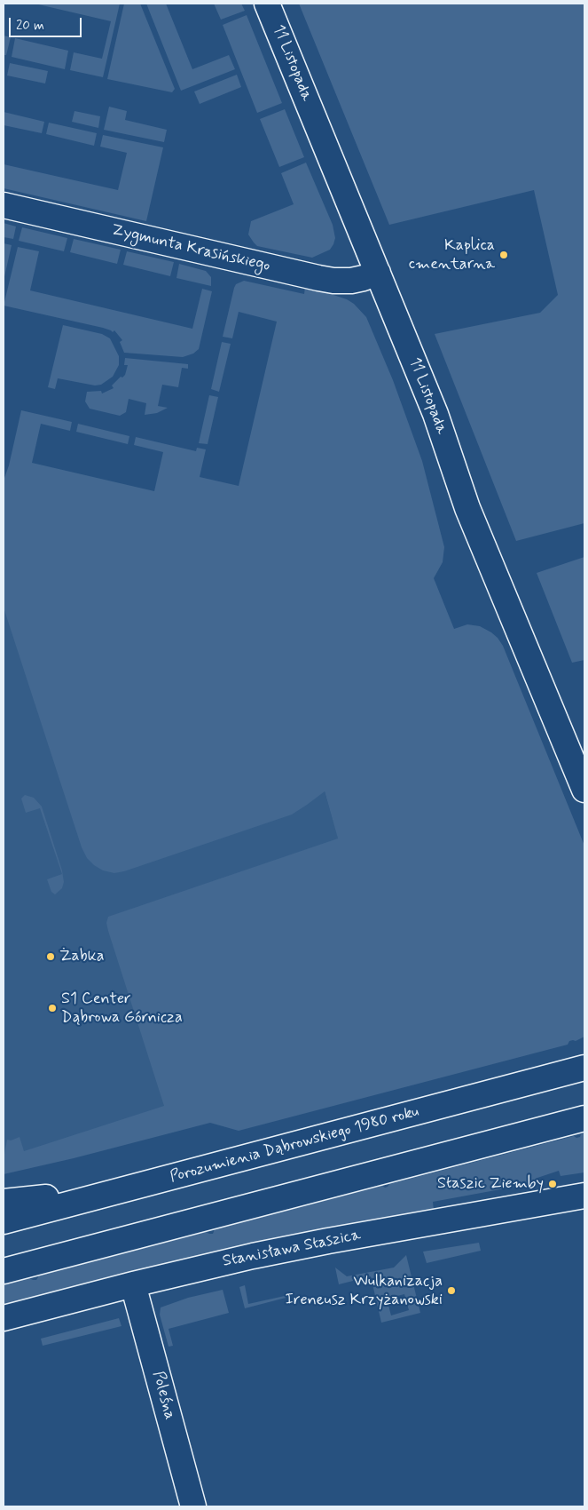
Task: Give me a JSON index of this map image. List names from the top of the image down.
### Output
{
  "streets": {
    "street": [
      "11 Listopada",
      "Zygmunta Krasińskiego",
      "Porozumienia Dąbrowskiego 1980 roku",
      "Stanisława Staszica",
      "Poleśna"
    ]
  },
  "crossings": [
    ["11 Listopada", "Zygmunta Krasińskiego"],
    ["Stanisława Staszica", "Poleśna"]
  ],
  "places": [
    "Kaplica cmentarna",
    "Żabka",
    "S1 Center Dąbrowa Górnicza",
    "Staszic Ziemby",
    "Wulkanizacja Ireneusz Krzyżanowski"
  ],
  "scale_bar": "20 m"
}
